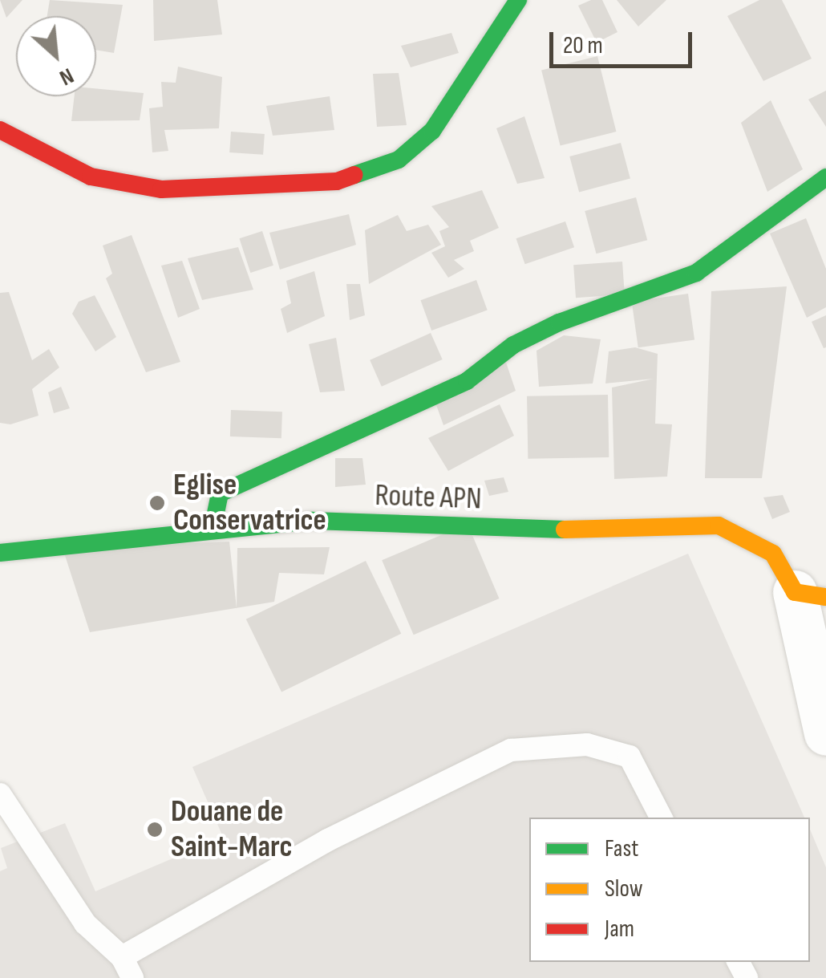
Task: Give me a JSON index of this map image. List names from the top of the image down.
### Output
{
  "streets": {
    "street": ["Route APN"]
  },
  "places": ["Eglise Conservatrice", "Douane de Saint-Marc"],
  "legend": ["Fast", "Slow", "Jam"],
  "scale_bar": "20 m",
  "north": "bottom right"
}
